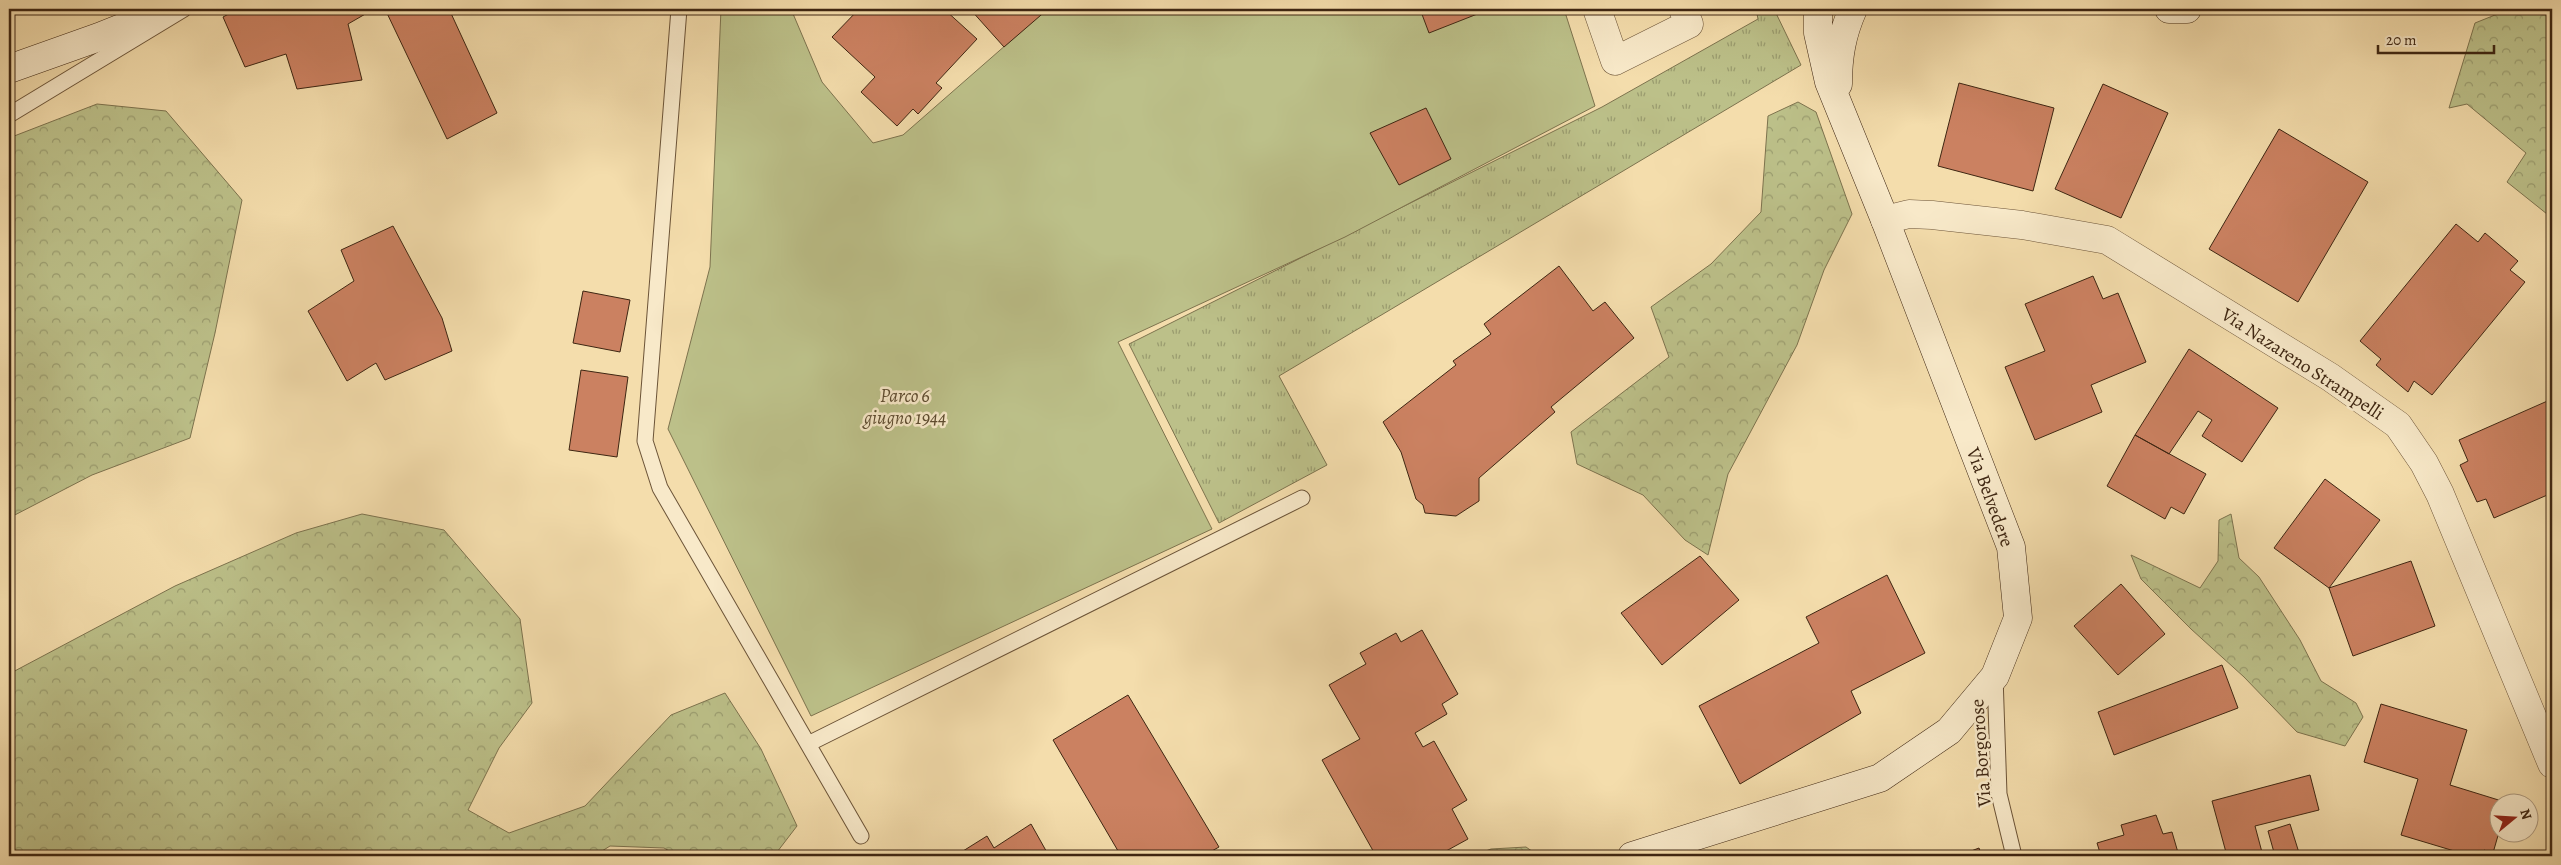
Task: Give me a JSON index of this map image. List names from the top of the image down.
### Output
{
  "streets": {
    "street": ["Via Nazareno Strampelli", "Via Belvedere"],
    "lane": ["Via Borgorose"]
  },
  "crossings": [
    ["Via Nazareno Strampelli", "Via Belvedere"],
    ["Via Belvedere", "Via Borgorose"]
  ],
  "parks": ["Parco 6 giugno 1944"],
  "scale_bar": "20 m",
  "north": "right"
}
